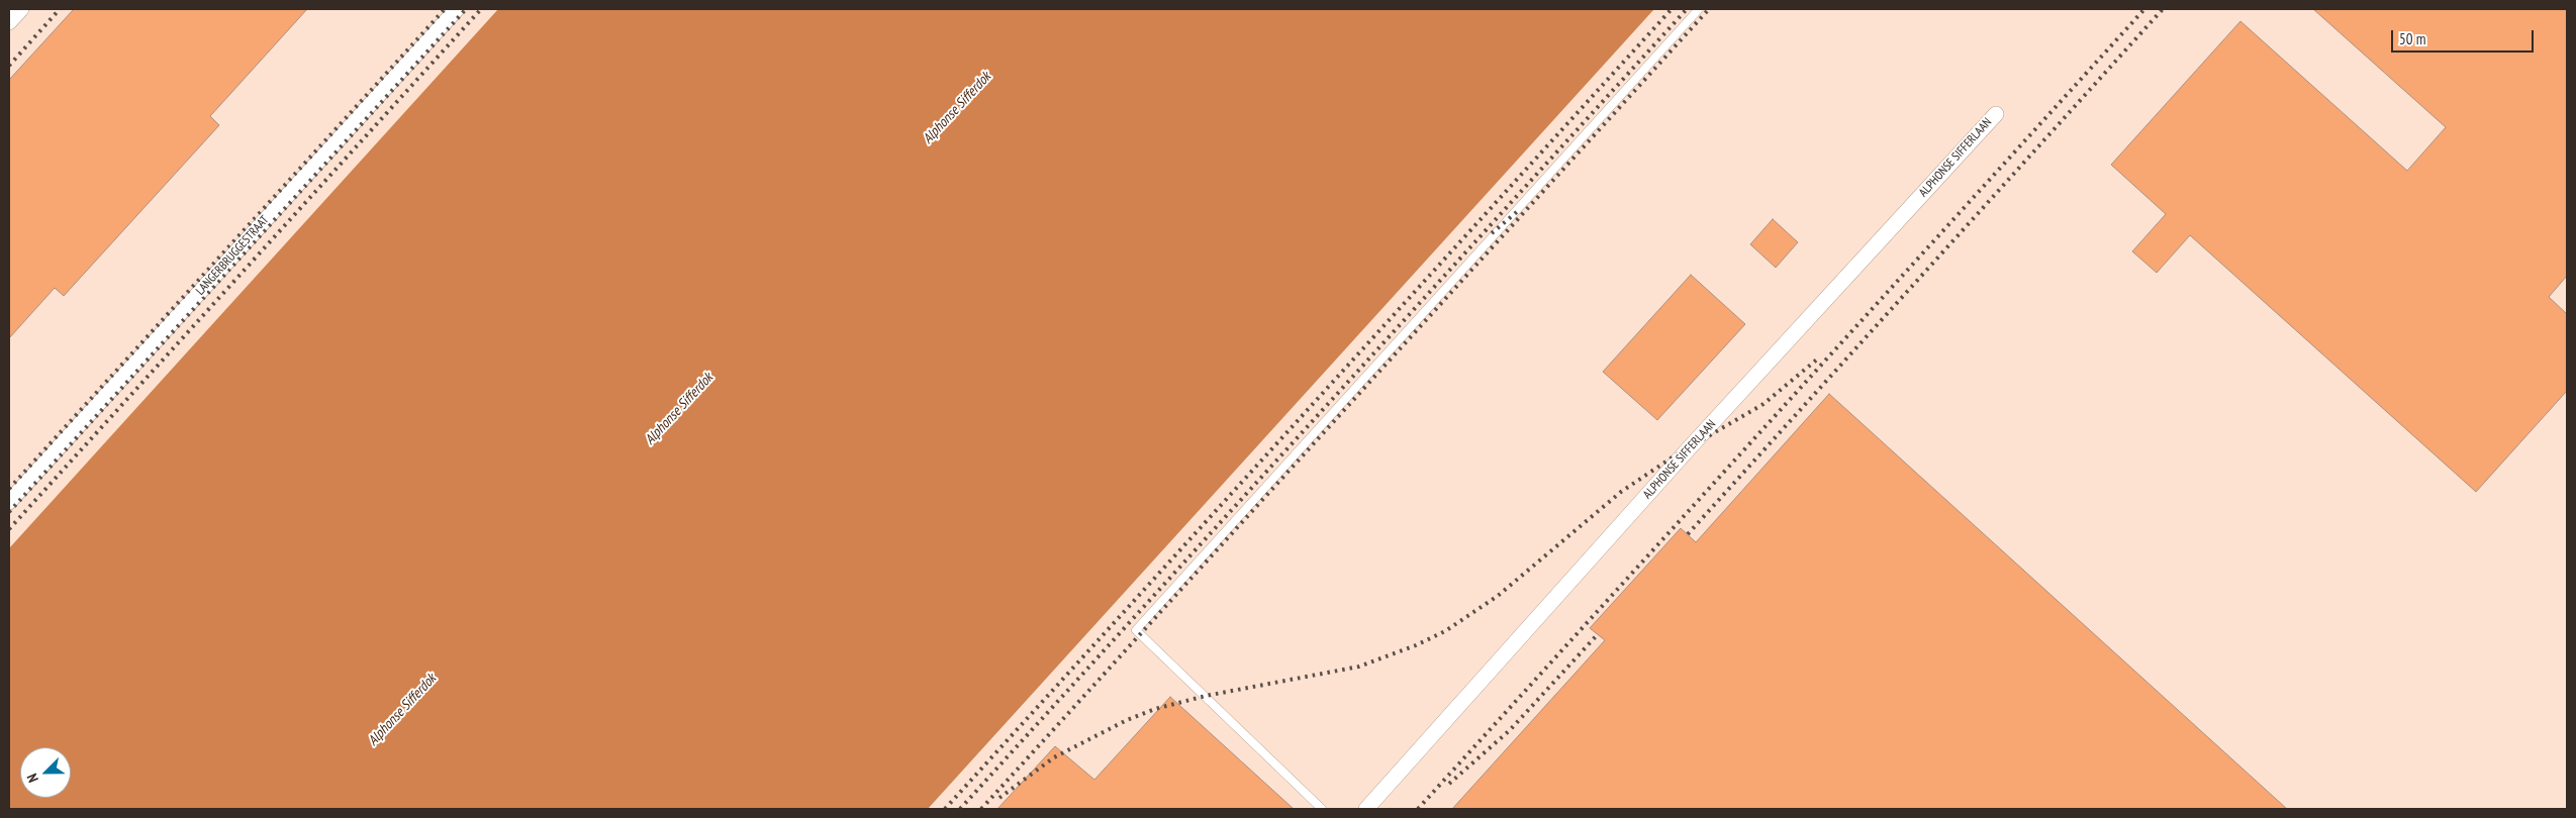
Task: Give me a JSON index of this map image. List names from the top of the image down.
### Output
{
  "streets": {
    "street": ["ALPHONSE SIFFERLAAN", "LANGERBRUGGESTRAAT"]
  },
  "water": ["Alphonse Sifferdok"],
  "scale_bar": "50 m",
  "north": "bottom left"
}
